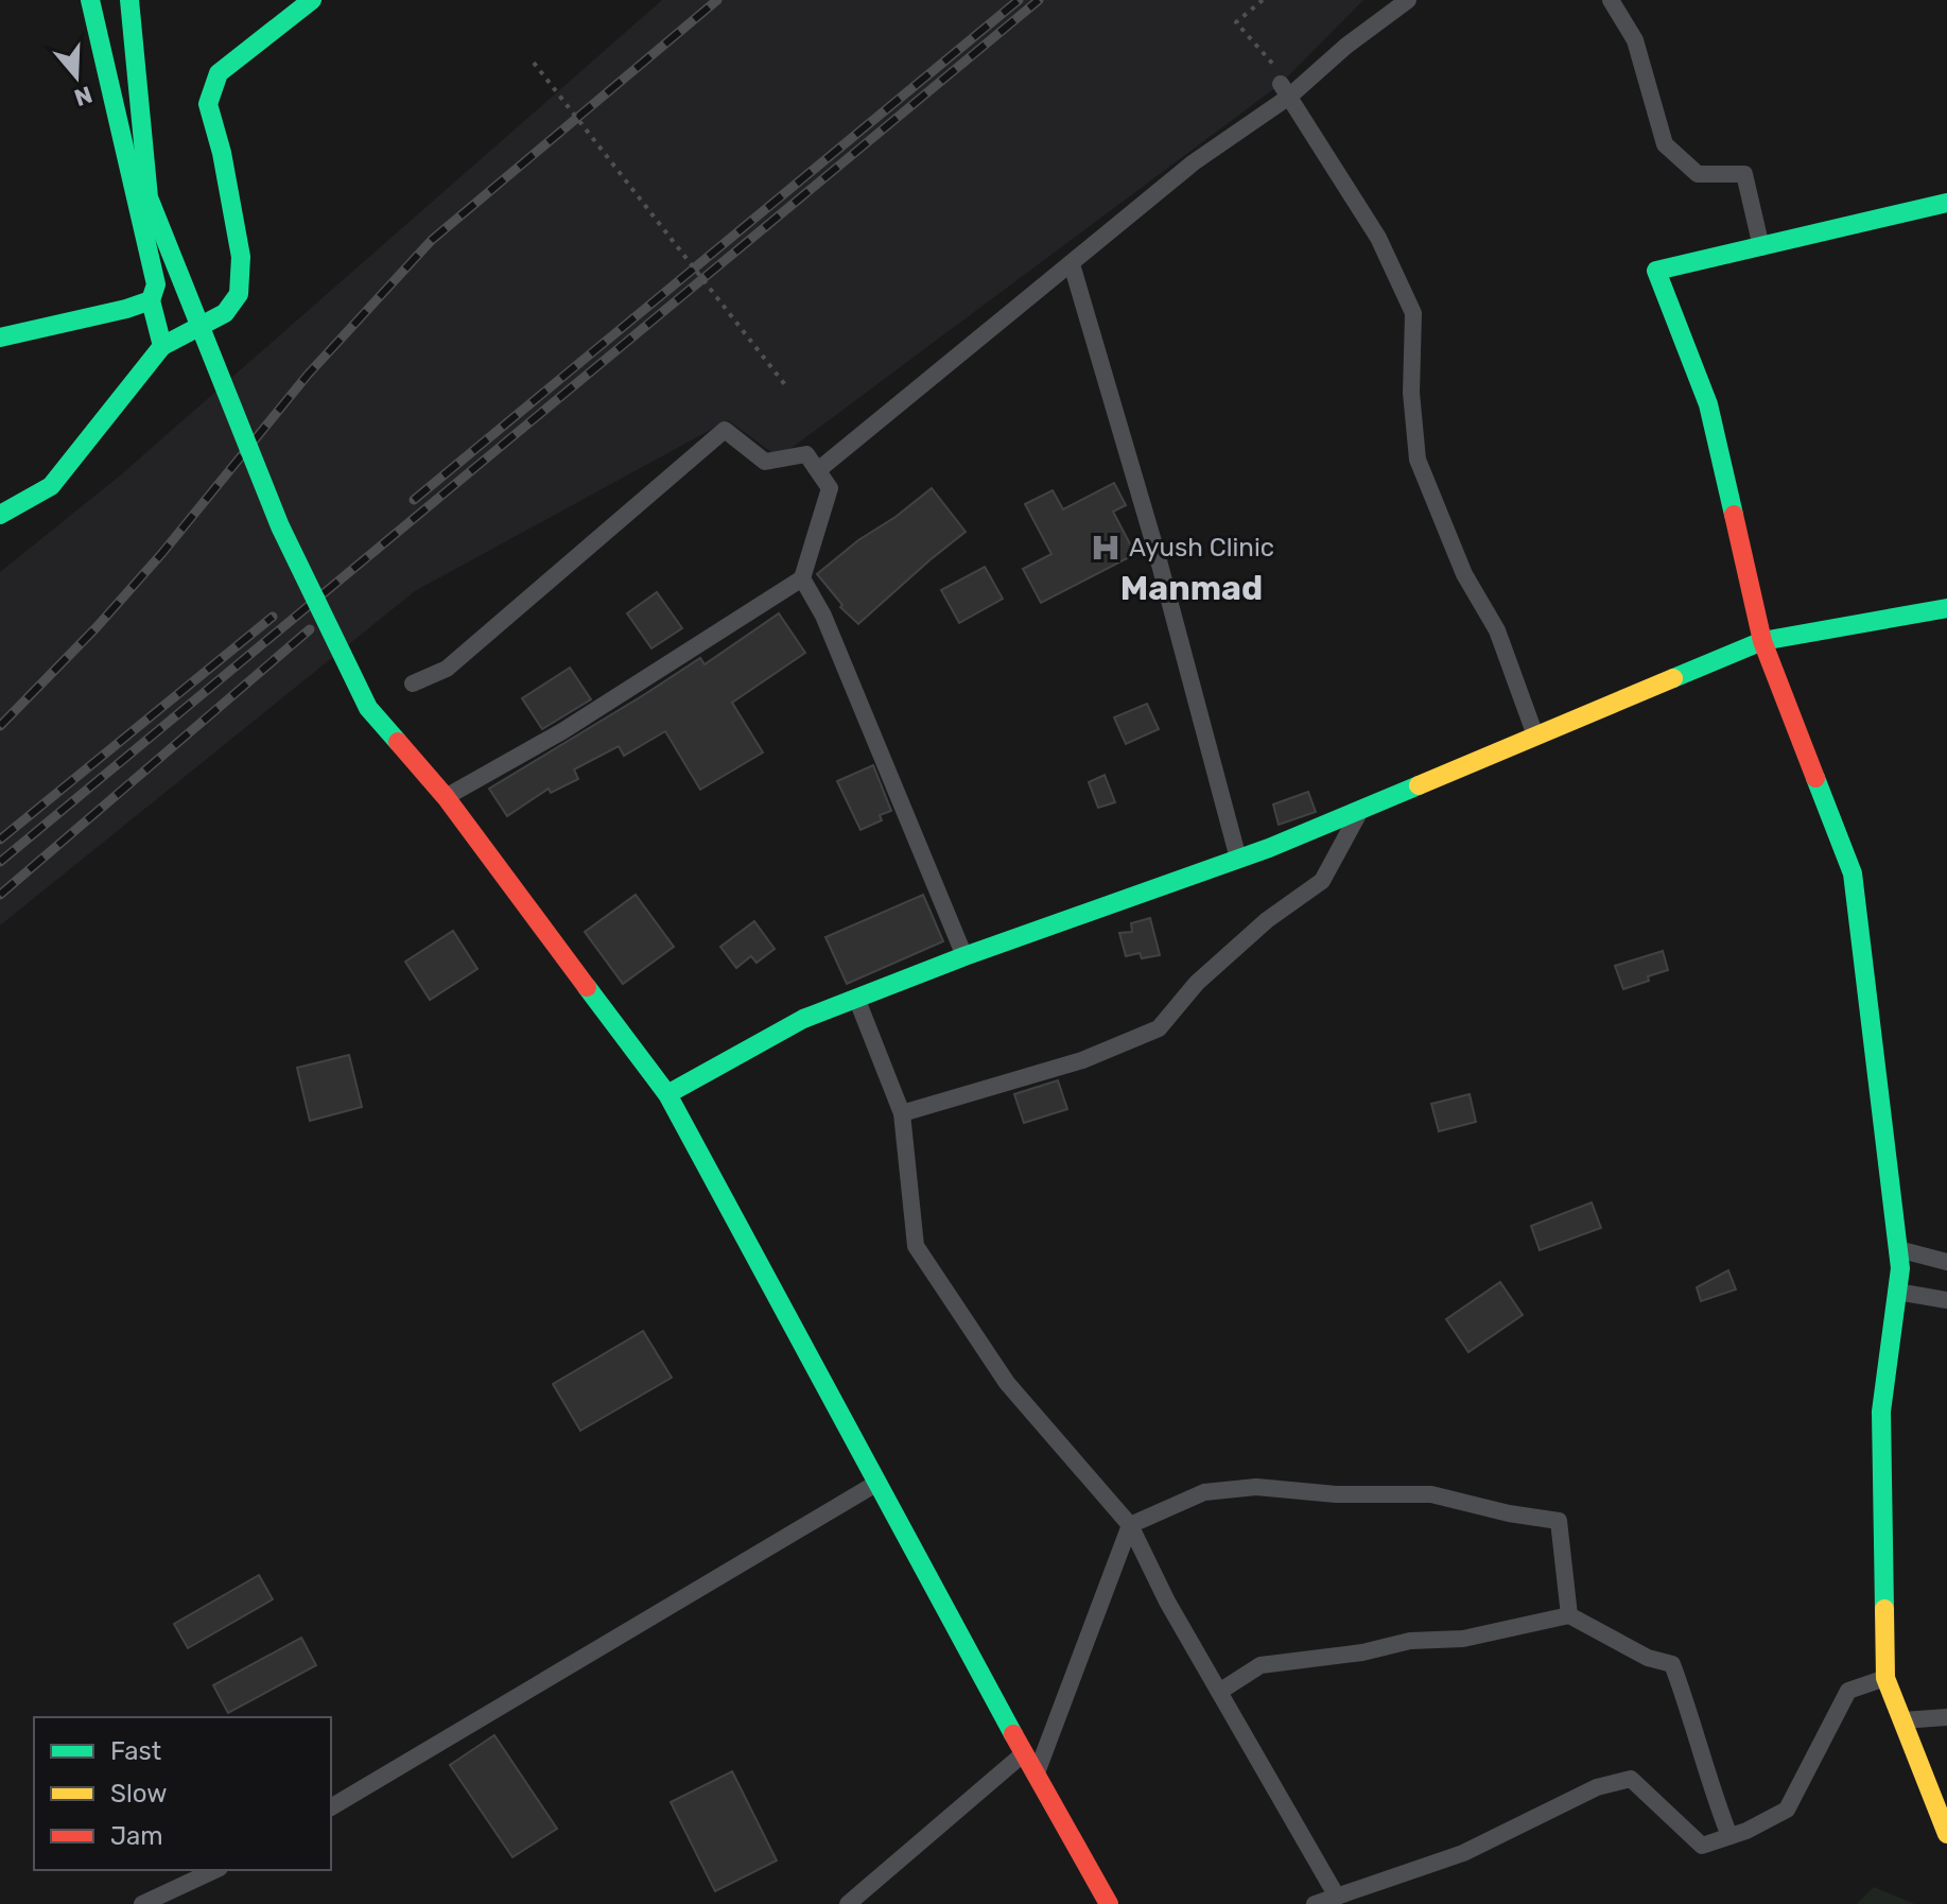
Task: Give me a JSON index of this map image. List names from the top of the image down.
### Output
{
  "districts": ["Manmad"],
  "places": {
    "hospital": ["Ayush Clinic"]
  },
  "legend": ["Fast", "Slow", "Jam"],
  "north": "bottom"
}
